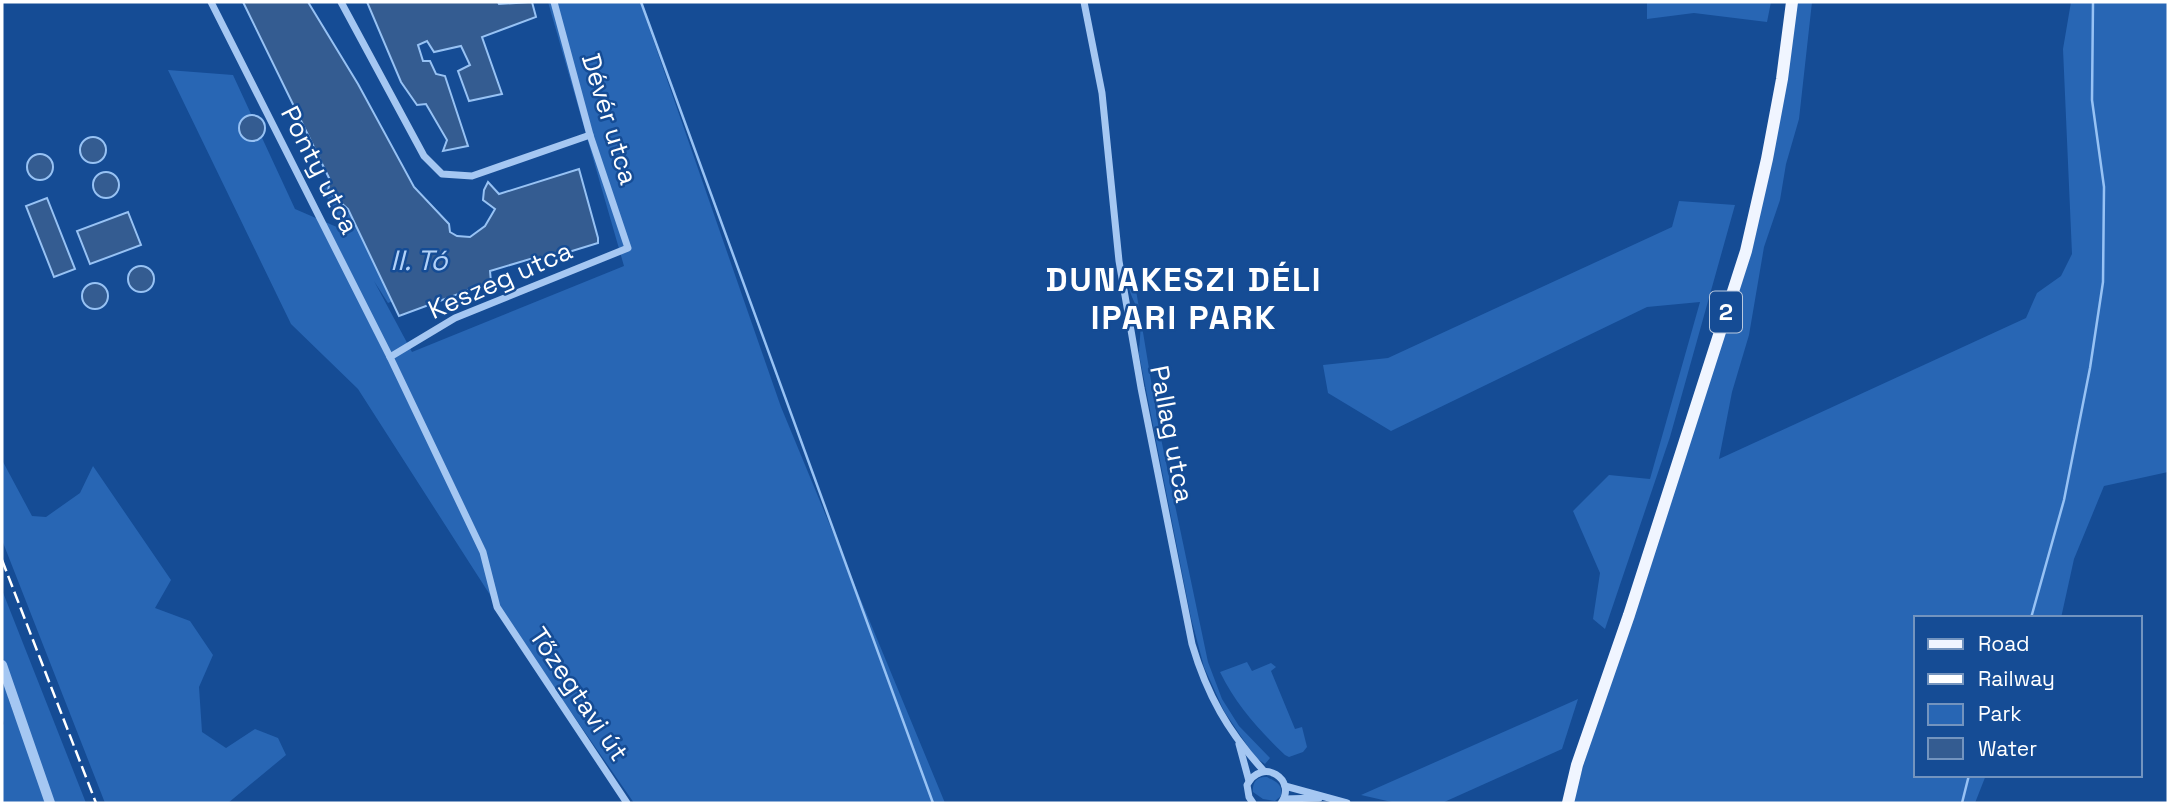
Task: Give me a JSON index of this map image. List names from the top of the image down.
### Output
{
  "streets": {
    "main road": ["2"],
    "street": [
      "Dévér utca",
      "Ponty utca",
      "Keszeg utca",
      "Pallag utca",
      "Tőzegtavi út"
    ]
  },
  "crossings": [
    ["Dévér utca", "Keszeg utca"],
    ["Ponty utca", "Keszeg utca"],
    ["Ponty utca", "Tőzegtavi út"]
  ],
  "districts": ["DUNAKESZI DÉLI IPARI PARK"],
  "water": ["II. Tó"],
  "legend": [
    "Road",
    "Railway",
    "Park",
    "Water"
  ]
}
